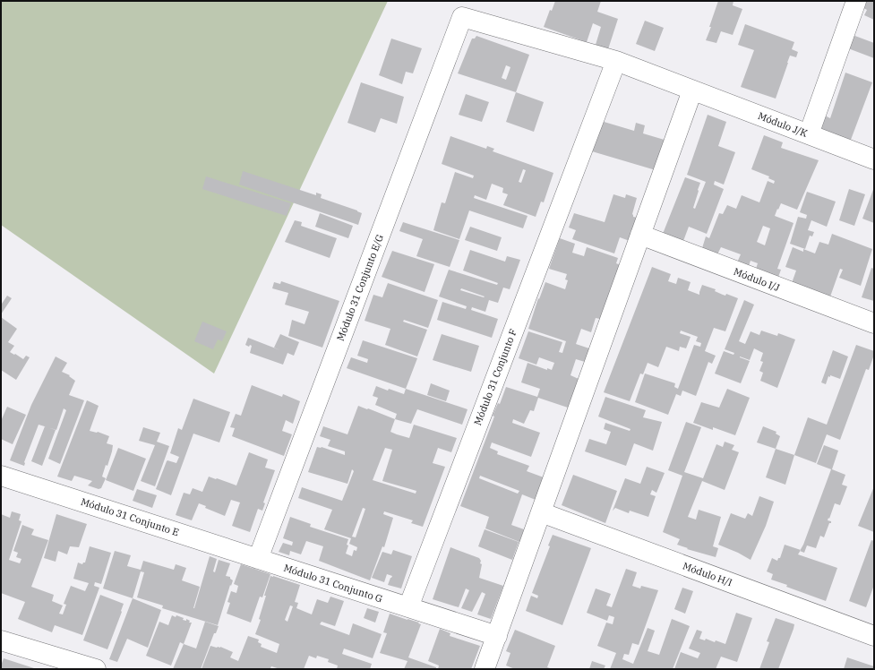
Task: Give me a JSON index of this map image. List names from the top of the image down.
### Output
{
  "streets": {
    "street": [
      "Módulo J/K",
      "Módulo I/J",
      "Módulo 31 Conjunto E/G",
      "Módulo 31 Conjunto F",
      "Módulo 31 Conjunto E",
      "Módulo H/I",
      "Módulo 31 Conjunto G"
    ]
  },
  "crossings": [
    ["Módulo J/K", "Módulo 31 Conjunto E/G"],
    ["Módulo J/K", "Módulo 31 Conjunto F"],
    ["Módulo 31 Conjunto E/G", "Módulo 31 Conjunto E"],
    ["Módulo 31 Conjunto E/G", "Módulo 31 Conjunto G"],
    ["Módulo 31 Conjunto F", "Módulo 31 Conjunto G"],
    ["Módulo 31 Conjunto E", "Módulo 31 Conjunto G"]
  ]
}
